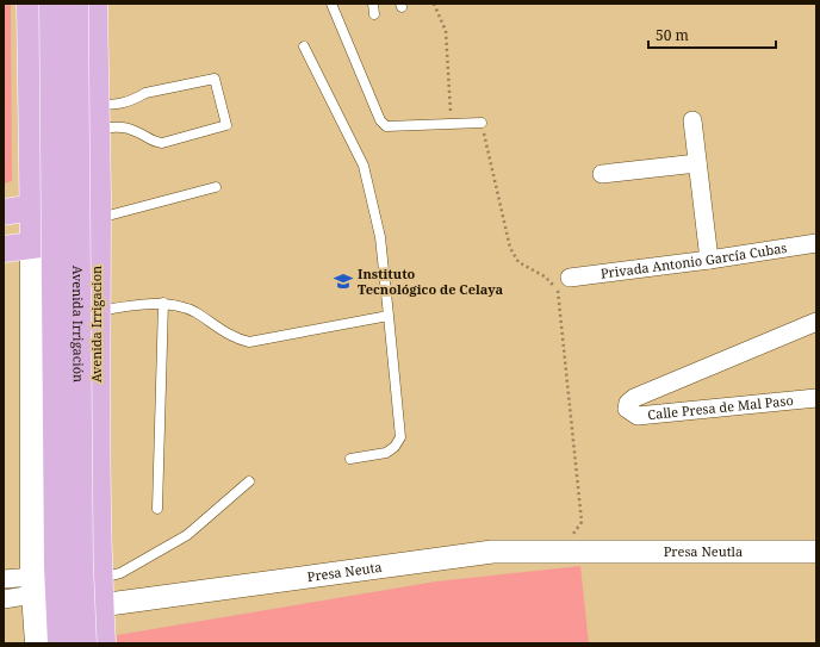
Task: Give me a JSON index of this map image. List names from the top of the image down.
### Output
{
  "streets": {
    "main road": ["Avenida Irrigación", "Avenida Irrigacion"],
    "street": [
      "Privada Antonio García Cubas",
      "Calle Presa de Mal Paso",
      "Presa Neutla",
      "Presa Neuta"
    ]
  },
  "crossings": [
    ["Avenida Irrigacion", "Presa Neuta"],
    ["Presa Neutla", "Presa Neuta"]
  ],
  "places": {
    "school or university": ["Instituto Tecnológico de Celaya"]
  },
  "scale_bar": "50 m"
}
